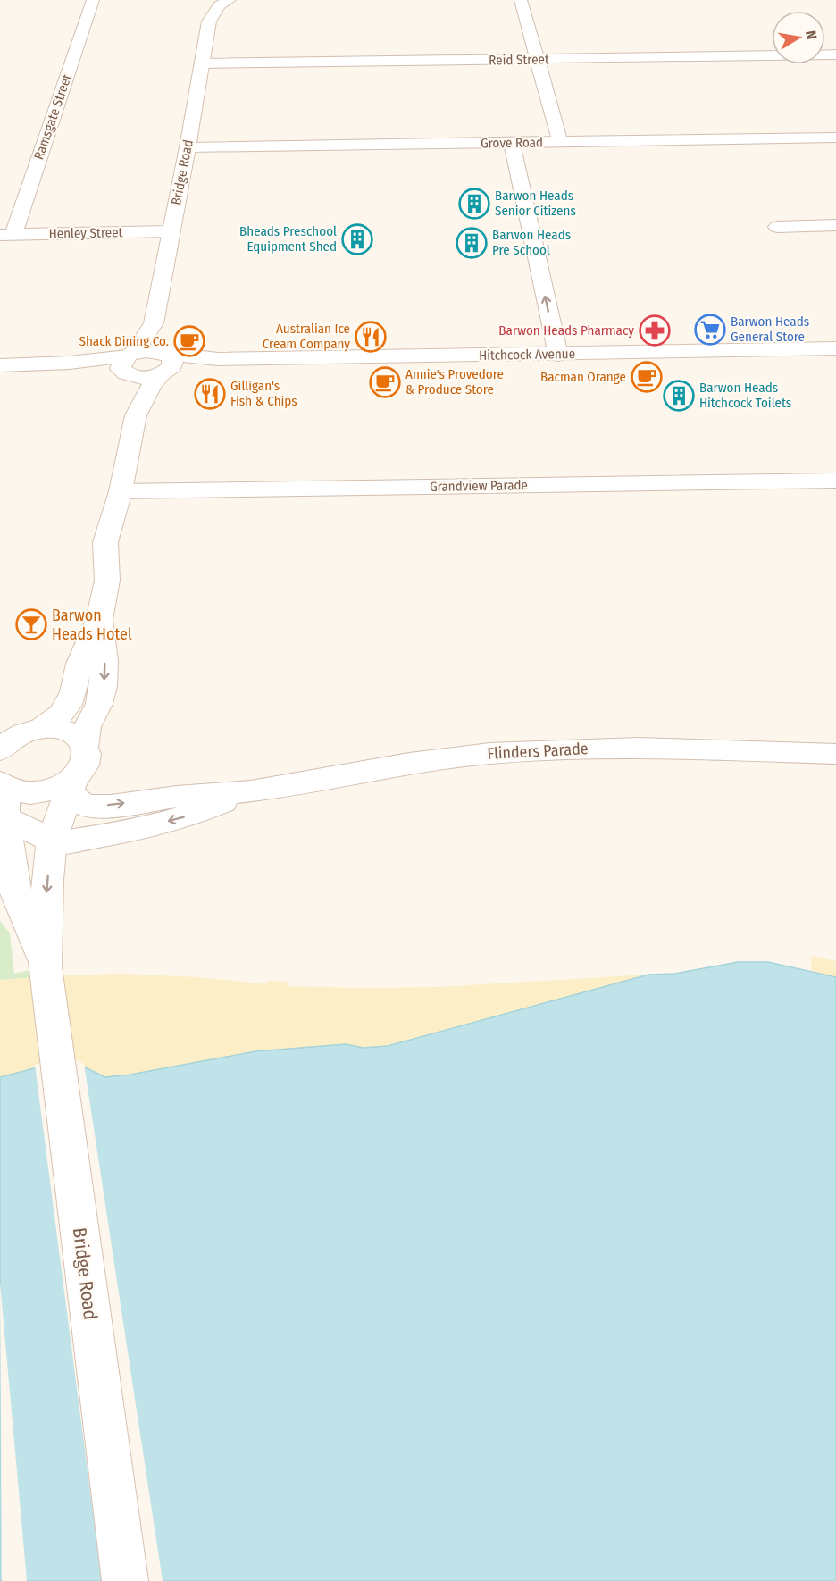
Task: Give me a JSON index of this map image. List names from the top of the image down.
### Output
{
  "streets": {
    "street": [
      "Reid Street",
      "Ramsgate Street",
      "Grove Road",
      "Bridge Road",
      "Henley Street",
      "Hitchcock Avenue",
      "Grandview Parade",
      "Flinders Parade"
    ]
  },
  "crossings": [
    ["Reid Street", "Bridge Road"],
    ["Ramsgate Street", "Henley Street"],
    ["Grove Road", "Bridge Road"],
    ["Bridge Road", "Henley Street"],
    ["Bridge Road", "Hitchcock Avenue"],
    ["Bridge Road", "Flinders Parade"]
  ],
  "places": {
    "building": [
      "Barwon Heads Senior Citizens",
      "Bheads Preschool Equipment Shed",
      "Barwon Heads Pre School",
      "Barwon Heads Hitchcock Toilets"
    ],
    "supermarket": ["Barwon Heads General Store"],
    "pharmacy": ["Barwon Heads Pharmacy"],
    "restaurant": ["Australian Ice Cream Company", "Gilligan's Fish & Chips"],
    "cafe": ["Shack Dining Co.", "Bacman Orange", "Annie's Provedore & Produce Store"],
    "bar": ["Barwon Heads Hotel"]
  },
  "north": "right"
}
